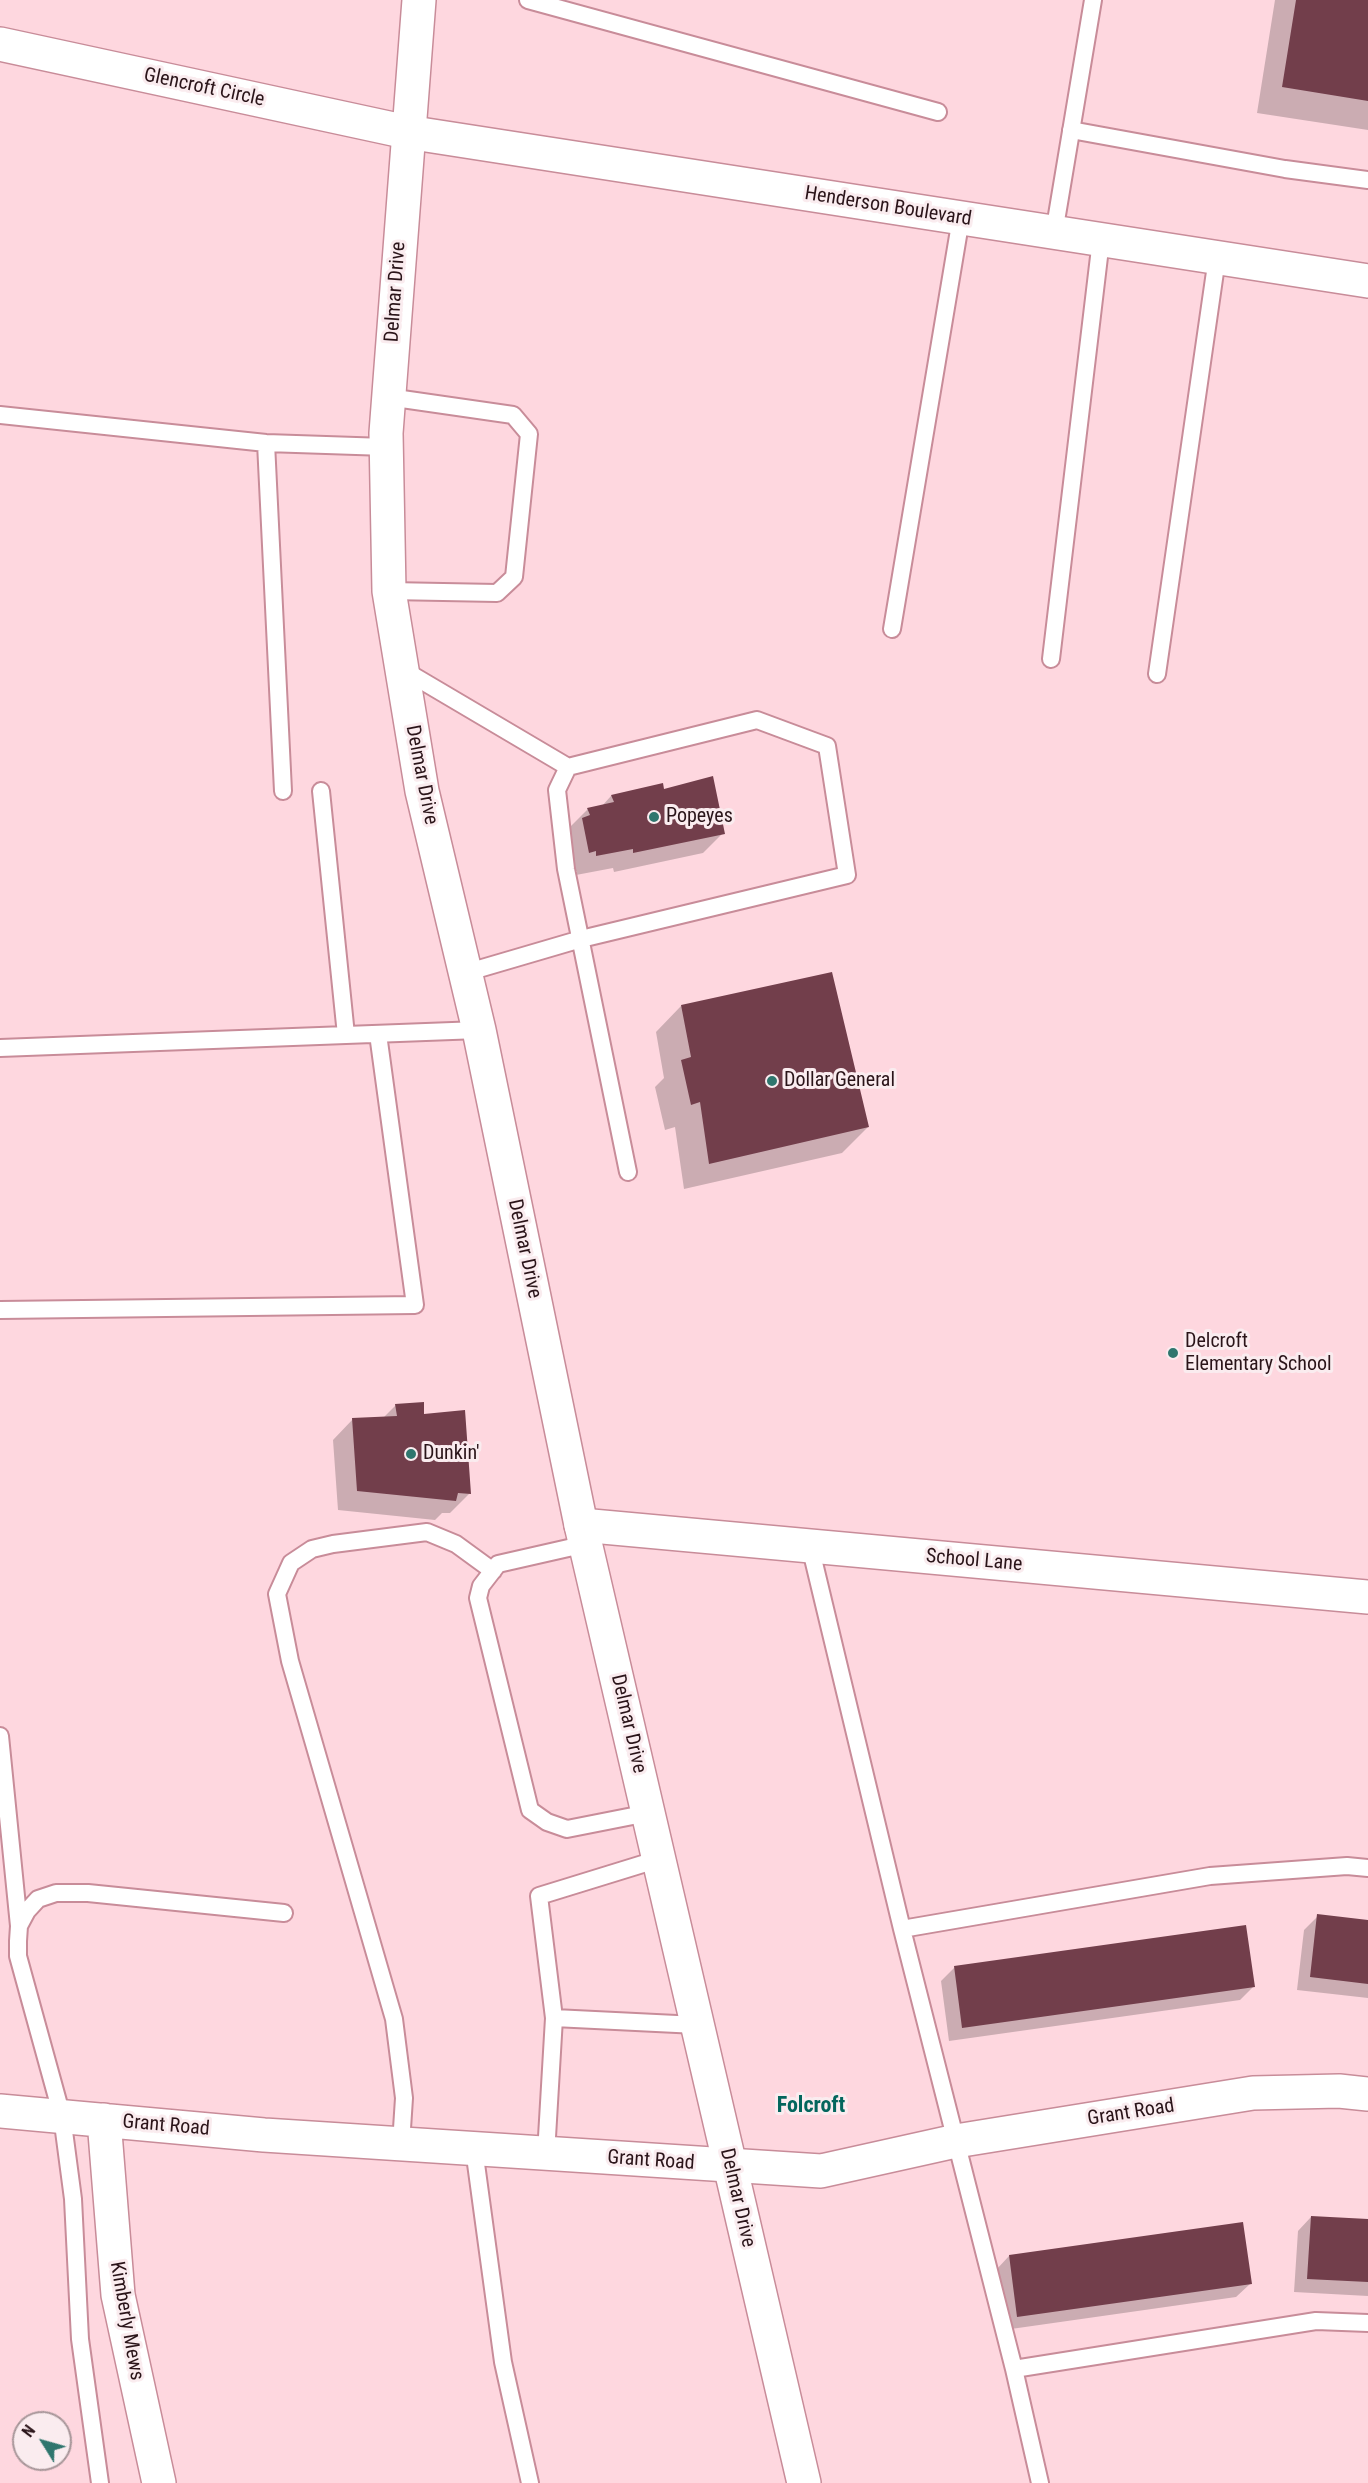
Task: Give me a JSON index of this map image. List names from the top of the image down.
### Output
{
  "streets": {
    "street": [
      "Glencroft Circle",
      "Henderson Boulevard",
      "Delmar Drive",
      "School Lane",
      "Grant Road",
      "Kimberly Mews"
    ]
  },
  "crossings": [
    ["Glencroft Circle", "Henderson Boulevard"],
    ["Glencroft Circle", "Delmar Drive"],
    ["Henderson Boulevard", "Delmar Drive"],
    ["Delmar Drive", "School Lane"],
    ["Delmar Drive", "Grant Road"],
    ["Grant Road", "Kimberly Mews"]
  ],
  "districts": ["Folcroft"],
  "places": [
    "Popeyes",
    "Dollar General",
    "Delcroft Elementary School",
    "Dunkin'"
  ],
  "north": "top left"
}
